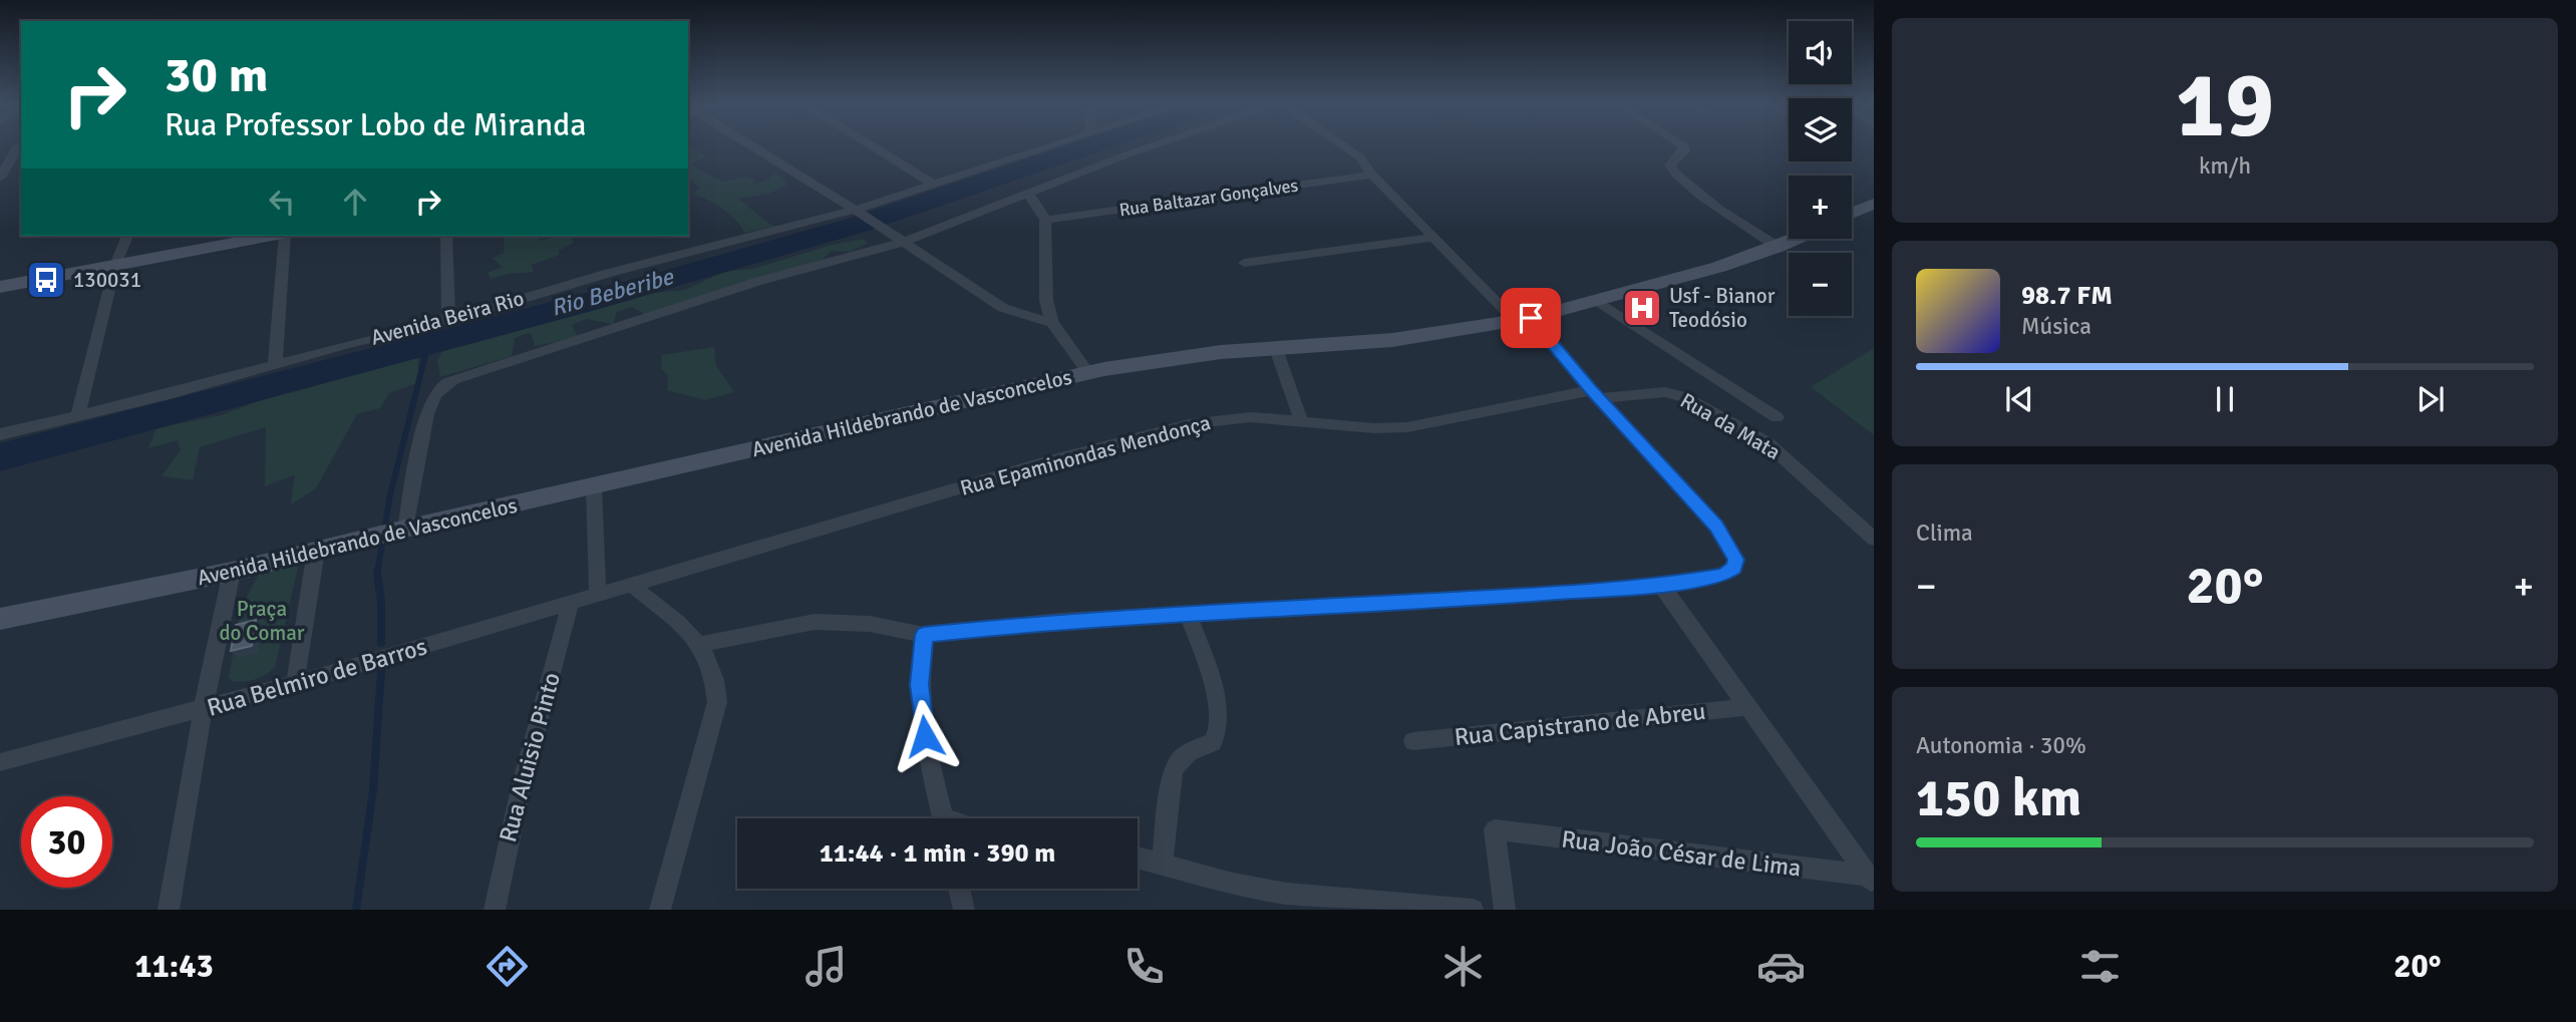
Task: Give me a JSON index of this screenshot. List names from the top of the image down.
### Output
{
  "streets": {
    "street": [
      "Rua Baltazar Gonçalves",
      "Avenida Beira Rio",
      "Avenida Hildebrando de Vasconcelos",
      "Rua da Mata",
      "Rua Epaminondas Mendonça",
      "Rua Belmiro de Barros",
      "Rua Capistrano de Abreu",
      "Rua Aluisio Pinto",
      "Rua João César de Lima"
    ]
  },
  "crossings": [
    ["Rua da Mata", "Rua Epaminondas Mendonça"],
    ["Rua Epaminondas Mendonça", "Rua Belmiro de Barros"],
    ["Rua Belmiro de Barros", "Rua Aluisio Pinto"]
  ],
  "water": ["Rio Beberibe"],
  "parks": ["Praça do Comar"],
  "places": {
    "bus stop": ["130031"],
    "hospital": ["Usf - Bianor Teodósio"]
  },
  "page": {
    "tile": [
      ["19", "km/h"],
      "Clima",
      ["Autonomia · 30%", "150 km"]
    ],
    "map_buttons": ["+", "−"],
    "turn": ["30 m", "Rua Professor Lobo de Miranda"],
    "song": ["98.7 FM", "Música"],
    "heat": ["−", "20°", "+"],
    "limit": "30",
    "trip": "11:44 · 1 min · 390 m",
    "tabs": ["11:43", "20°"]
  }
}
